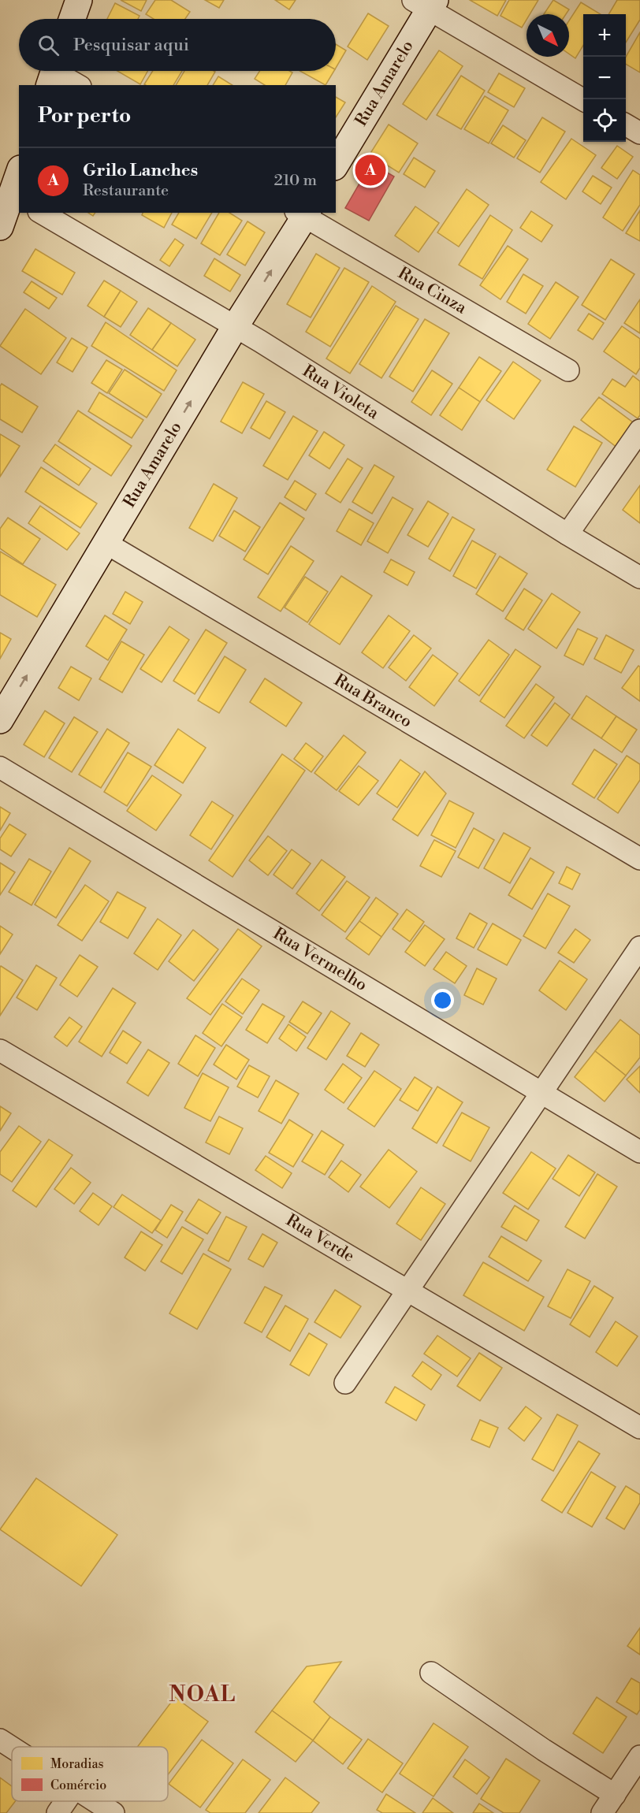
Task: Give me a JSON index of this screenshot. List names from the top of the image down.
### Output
{
  "streets": {
    "street": [
      "Rua Amarelo",
      "Rua Cinza",
      "Rua Violeta",
      "Rua Branco",
      "Rua Vermelho",
      "Rua Verde"
    ]
  },
  "crossings": [
    ["Rua Amarelo", "Rua Cinza"],
    ["Rua Amarelo", "Rua Violeta"],
    ["Rua Amarelo", "Rua Branco"]
  ],
  "one_way": ["Rua Amarelo"],
  "districts": ["NOAL"],
  "legend": ["Moradias", "Comércio"],
  "north": "bottom right",
  "page": {
    "map_buttons": ["+", "−"],
    "search": "Pesquisar aqui",
    "heading": "Por perto",
    "list": [
      {
        "mark": "A",
        "name": "Grilo Lanches",
        "note": "Restaurante",
        "value": "210 m"
      }
    ],
    "pins": "A"
  }
}
